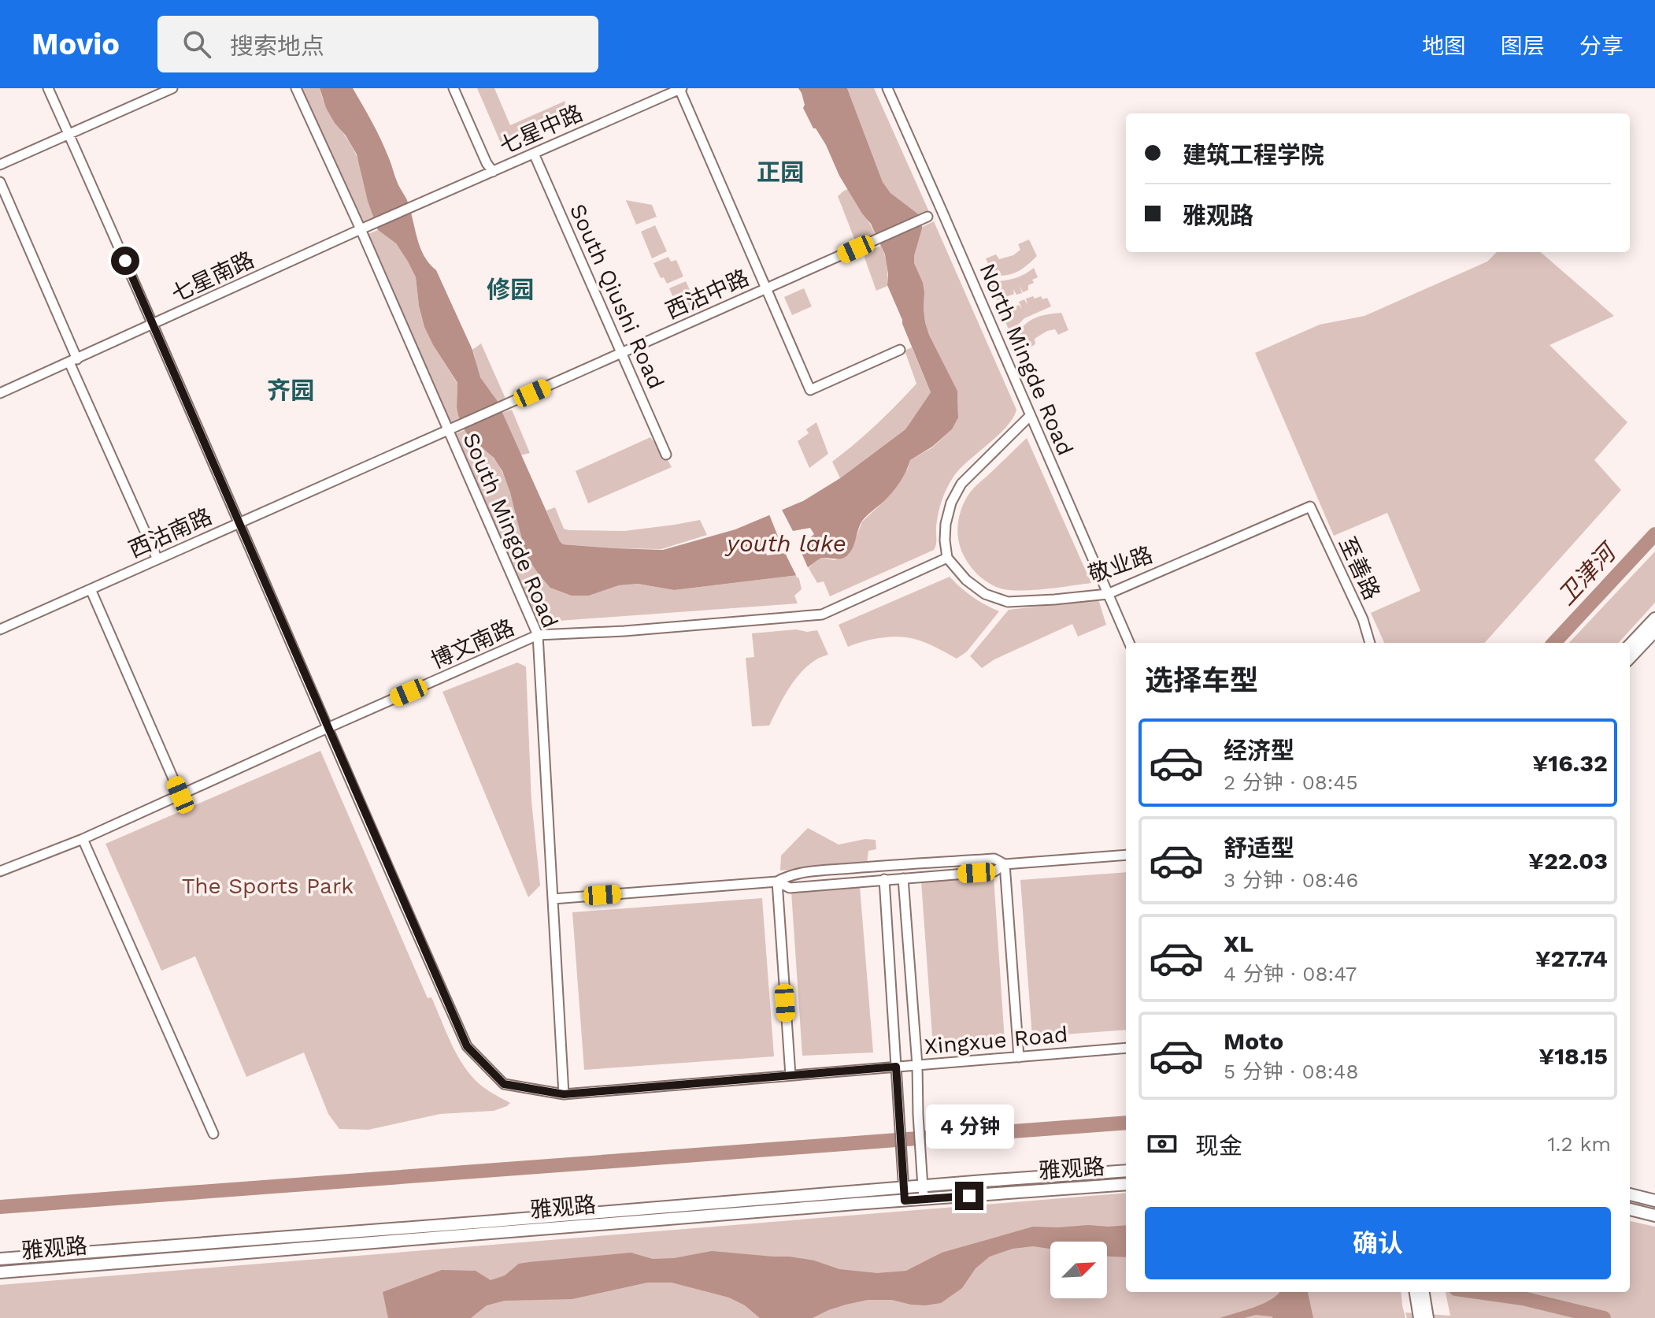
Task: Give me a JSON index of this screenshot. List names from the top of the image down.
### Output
{
  "streets": {
    "main road": ["雅观路"],
    "street": [
      "七星中路",
      "七星南路",
      "西沽中路",
      "South Qiushi Road",
      "North Mingde Road",
      "South Mingde Road",
      "西沽南路",
      "敬业路",
      "至善路",
      "博文南路",
      "Xingxue Road"
    ]
  },
  "crossings": [
    ["七星中路", "七星南路"],
    ["七星中路", "South Qiushi Road"],
    ["七星南路", "South Mingde Road"],
    ["七星南路", "Xingxue Road"],
    ["西沽中路", "South Qiushi Road"],
    ["西沽中路", "西沽南路"],
    ["North Mingde Road", "敬业路"],
    ["South Mingde Road", "西沽南路"],
    ["South Mingde Road", "博文南路"],
    ["South Mingde Road", "Xingxue Road"],
    ["西沽南路", "Xingxue Road"],
    ["敬业路", "至善路"],
    ["敬业路", "博文南路"],
    ["博文南路", "Xingxue Road"]
  ],
  "districts": ["正园", "修园", "齐园"],
  "water": ["youth lake", "卫津河"],
  "parks": ["The Sports Park"],
  "north": "top right",
  "page": {
    "header": "Movio",
    "search": "搜索地点",
    "nav": ["地图", "图层", "分享"],
    "banner": ["建筑工程学院", "雅观路"],
    "heading": "选择车型",
    "list": [
      {
        "name": "经济型",
        "note": "2 分钟 · 08:45",
        "value": "¥16.32"
      },
      {
        "name": "舒适型",
        "note": "3 分钟 · 08:46",
        "value": "¥22.03"
      },
      {
        "name": "XL",
        "note": "4 分钟 · 08:47",
        "value": "¥27.74"
      },
      {
        "name": "Moto",
        "note": "5 分钟 · 08:48",
        "value": "¥18.15"
      }
    ],
    "bubble": "4 分钟",
    "pay": ["现金", "1.2 km"],
    "buttons": "确认"
  }
}
